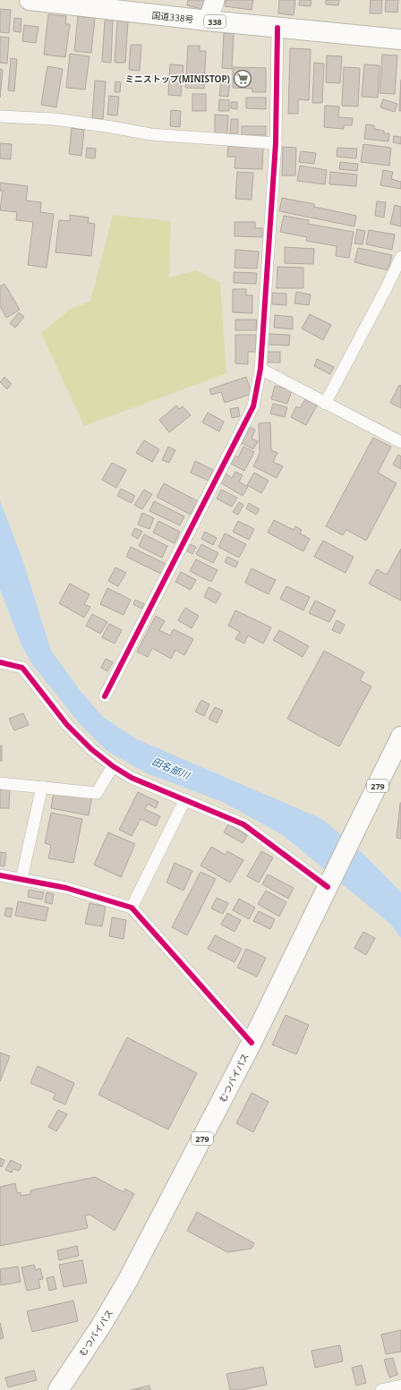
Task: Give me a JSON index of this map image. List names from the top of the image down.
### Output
{
  "streets": {
    "highway": [
      "国道338号",
      "338",
      "279",
      "むつバイパス"
    ]
  },
  "water": ["田名部川"],
  "places": {
    "supermarket": ["ミニストップ(MINISTOP)"]
  }
}
